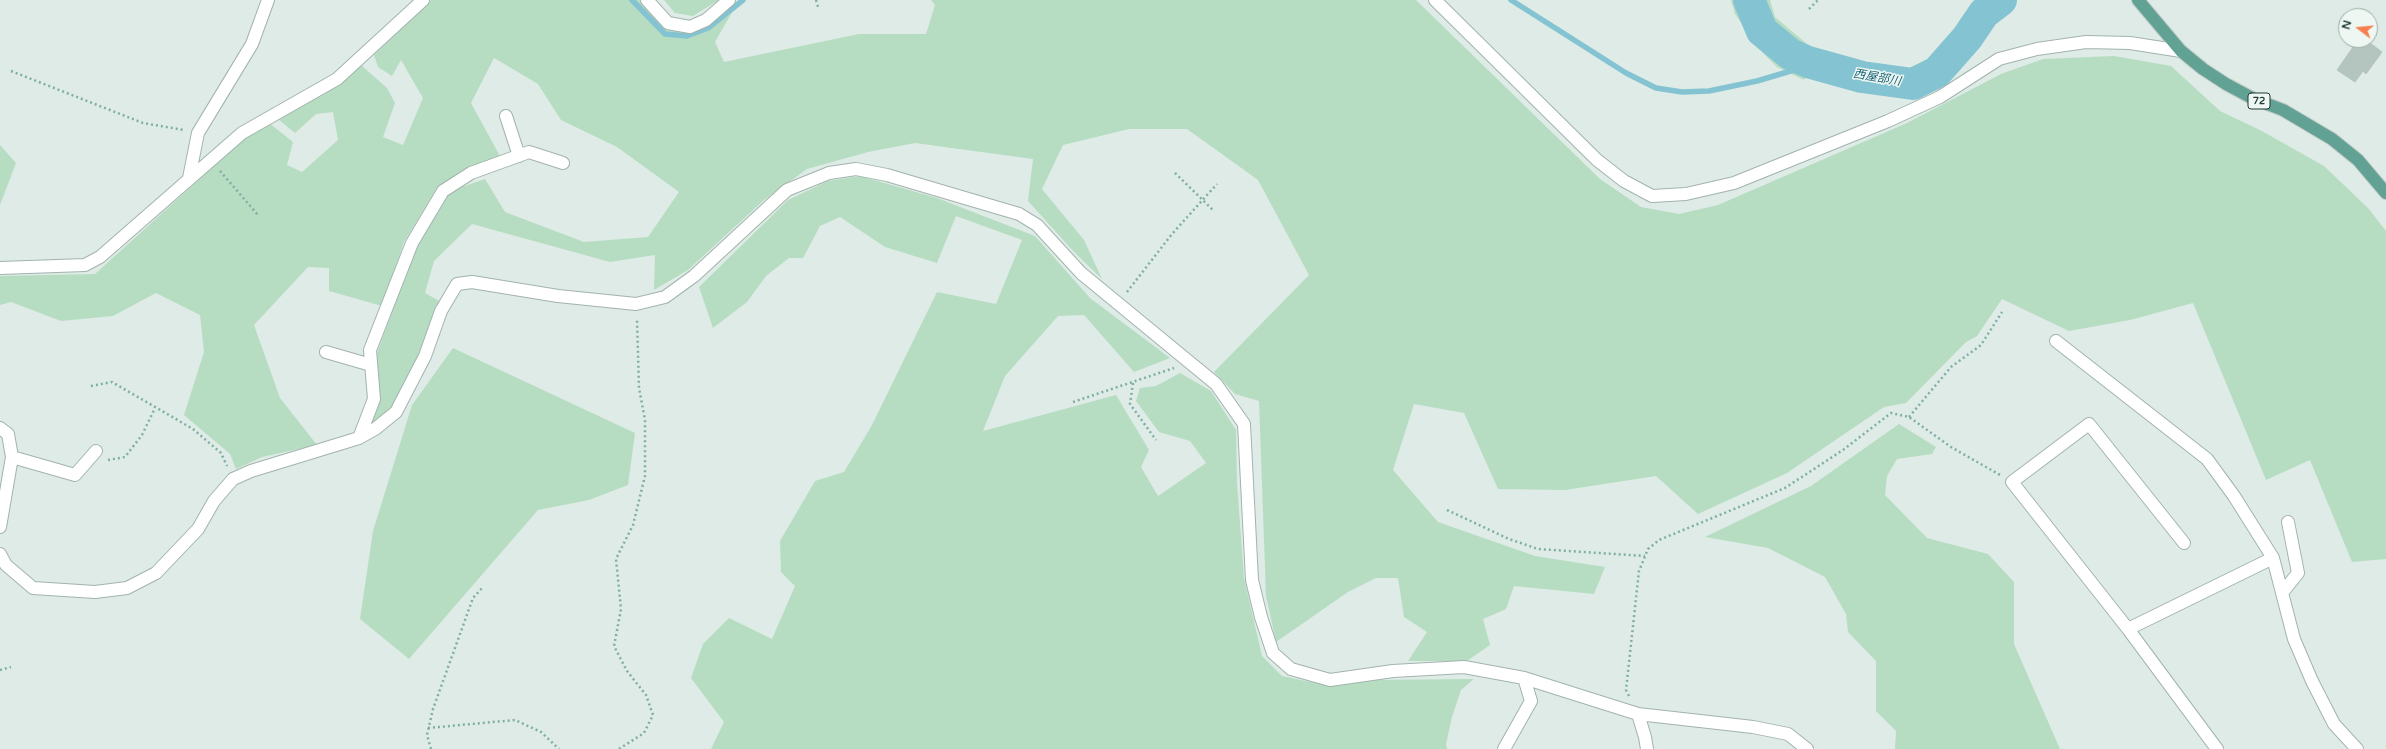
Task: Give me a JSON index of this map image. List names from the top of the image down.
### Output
{
  "streets": {
    "main road": ["72"]
  },
  "water": ["西屋部川"],
  "north": "left"
}
